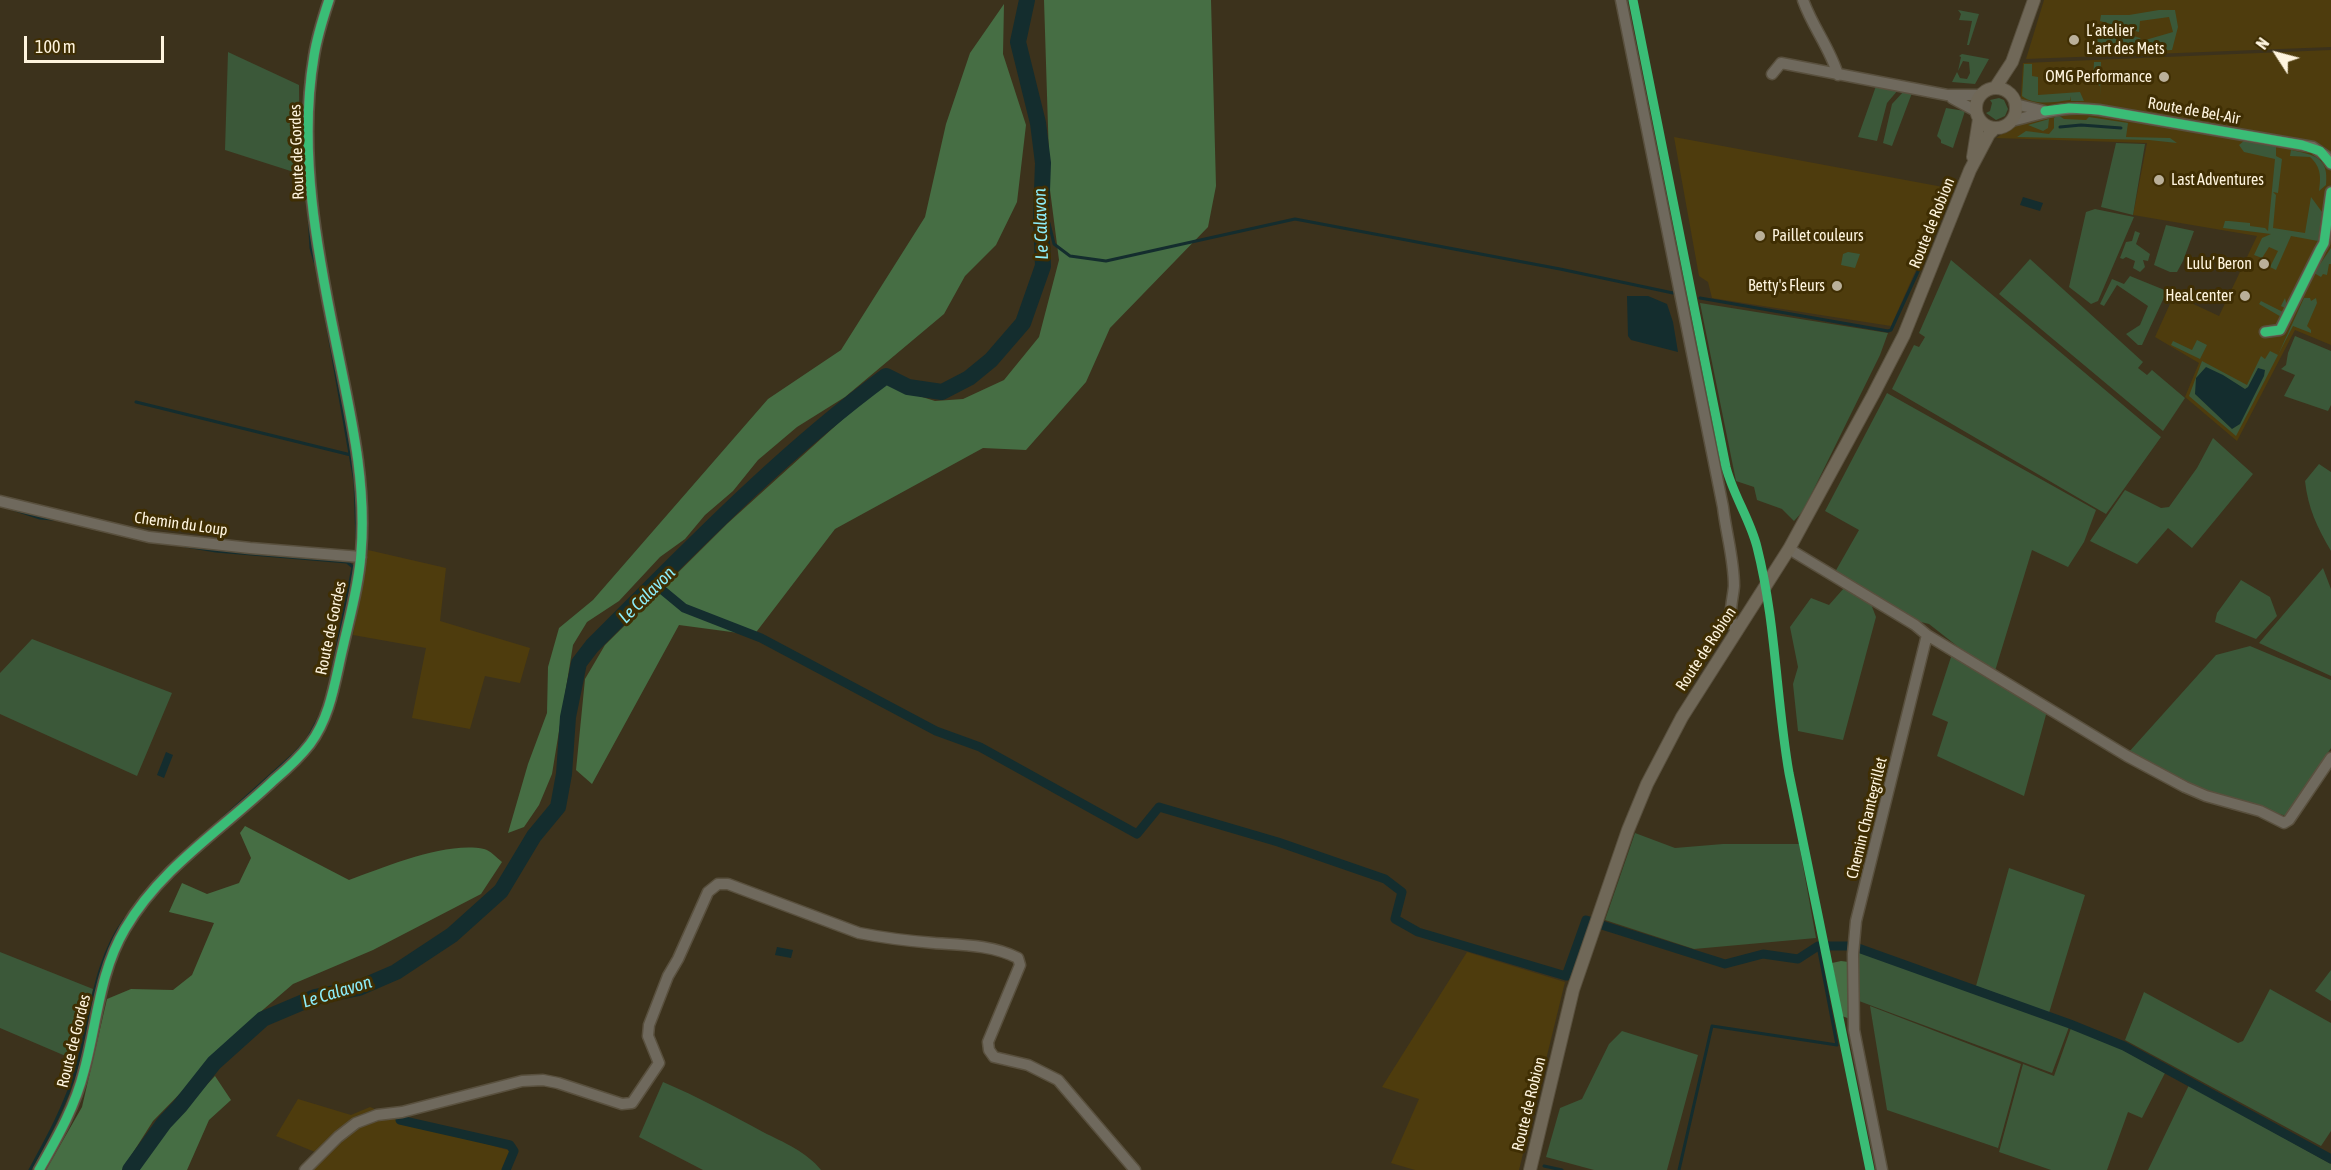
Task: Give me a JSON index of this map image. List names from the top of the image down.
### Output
{
  "streets": {
    "main road": ["Route de Robion"],
    "street": [
      "Route de Bel-Air",
      "Route de Gordes",
      "Chemin du Loup",
      "Chemin Chantegrillet"
    ]
  },
  "crossings": [
    ["Route de Bel-Air", "Route de Robion"],
    ["Route de Gordes", "Chemin du Loup"]
  ],
  "water": ["Le Calavon"],
  "places": [
    "L’atelier L’art des Mets",
    "OMG Performance",
    "Last Adventures",
    "Paillet couleurs",
    "Lulu’ Beron",
    "Betty's Fleurs",
    "Heal center"
  ],
  "scale_bar": "100 m",
  "north": "top left"
}
